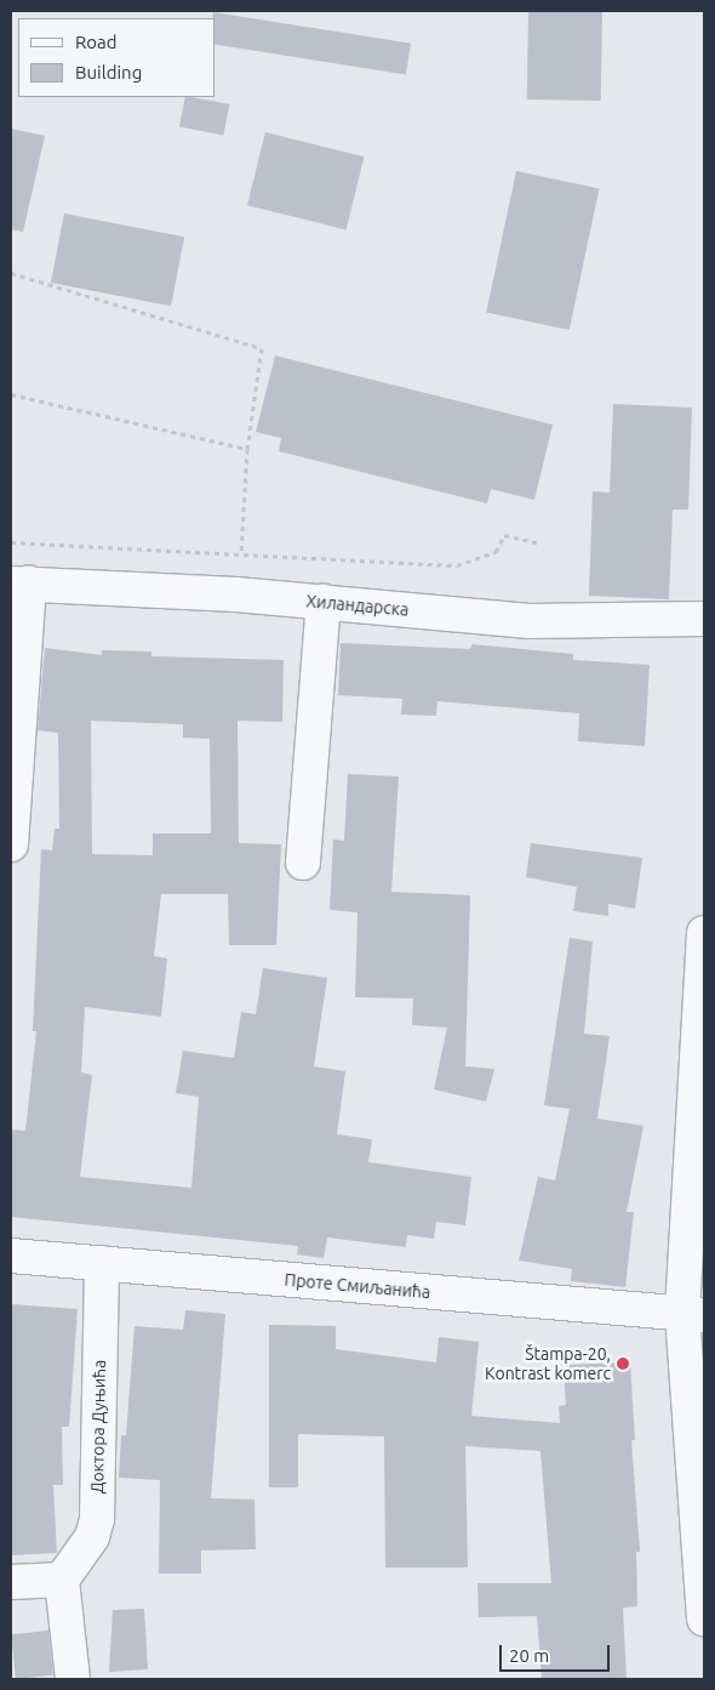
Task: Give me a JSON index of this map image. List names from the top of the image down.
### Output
{
  "streets": {
    "street": ["Хиландарска", "Проте Смиљанића", "Доктора Дуњића"]
  },
  "crossings": [
    ["Проте Смиљанића", "Доктора Дуњића"]
  ],
  "places": ["Štampa-20, Kontrast komerc"],
  "legend": ["Road", "Building"],
  "scale_bar": "20 m"
}
